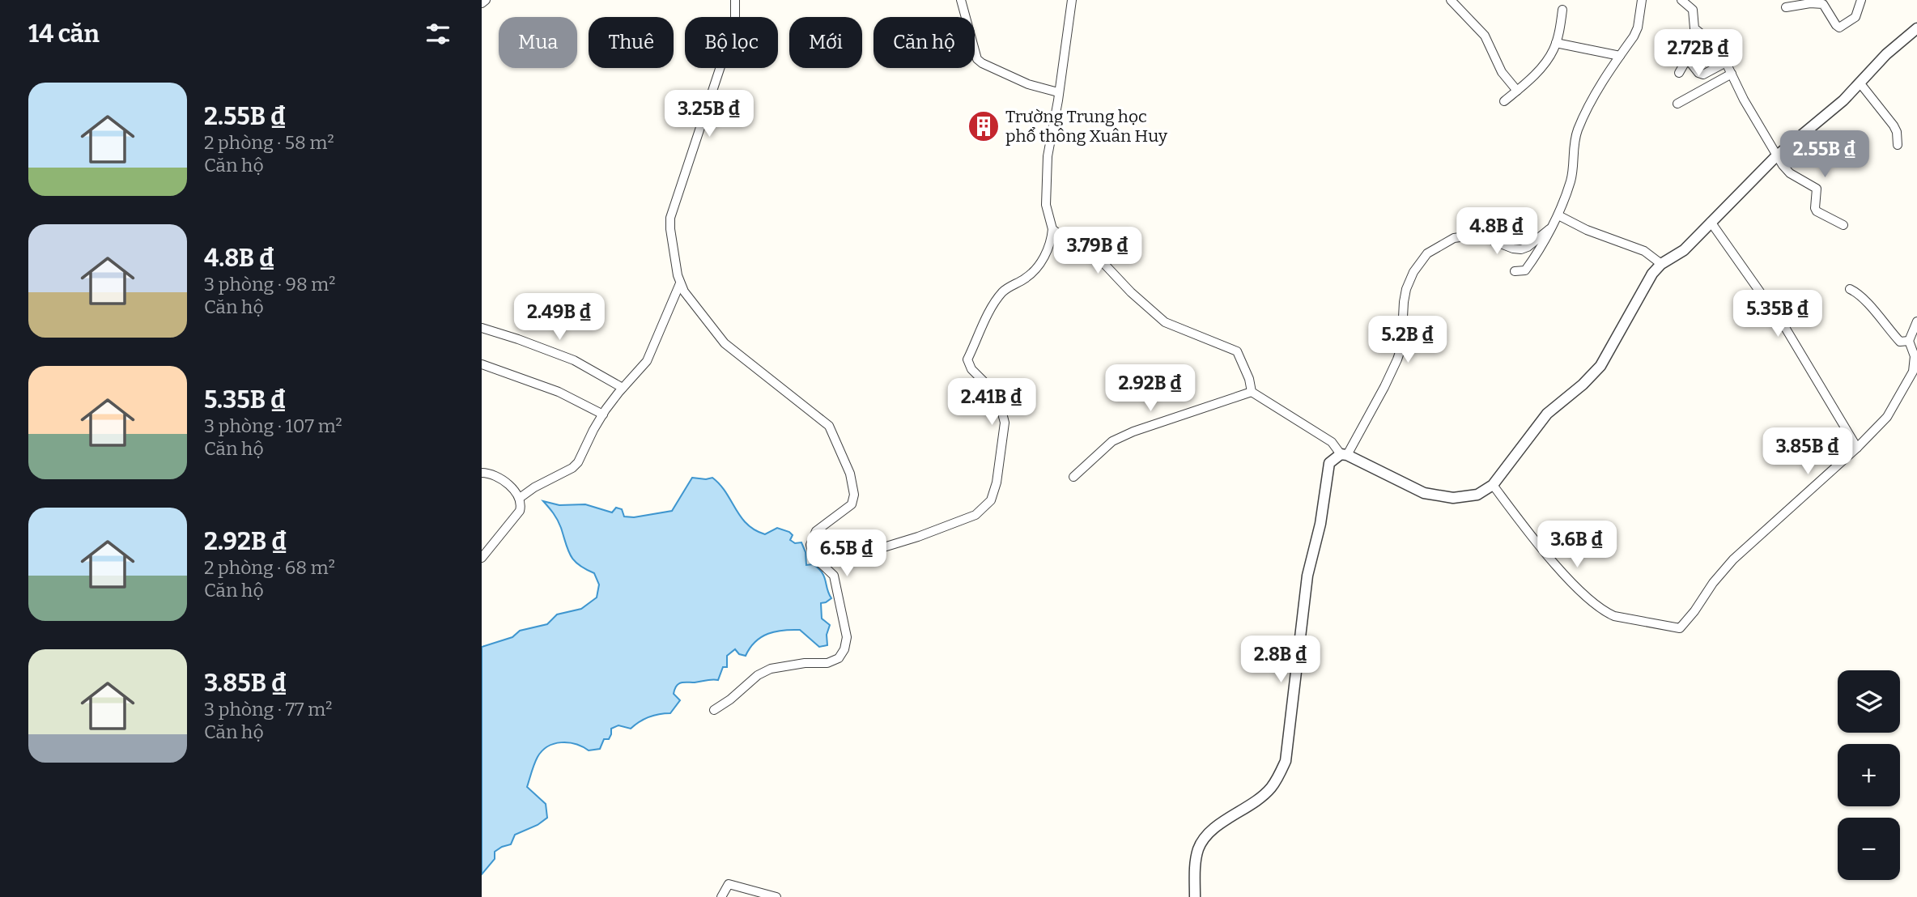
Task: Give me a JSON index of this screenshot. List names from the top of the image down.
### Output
{
  "places": {
    "building": ["Trường Trung học phổ thông Xuân Huy"]
  },
  "page": {
    "heading": "14 căn",
    "chip": [
      "Mua",
      "Thuê",
      "Bộ lọc",
      "Mới",
      "Căn hộ"
    ],
    "price": [
      "2.72B ₫",
      "3.25B ₫",
      "2.55B ₫",
      "4.8B ₫",
      "3.79B ₫",
      "5.35B ₫",
      "2.49B ₫",
      "5.2B ₫",
      "2.92B ₫",
      "2.41B ₫",
      "3.85B ₫",
      "3.6B ₫",
      "6.5B ₫",
      "2.8B ₫"
    ],
    "list": [
      {
        "name": "2.55B ₫",
        "note": "2 phòng · 58 m² · Căn hộ"
      },
      {
        "name": "4.8B ₫",
        "note": "3 phòng · 98 m² · Căn hộ"
      },
      {
        "name": "5.35B ₫",
        "note": "3 phòng · 107 m² · Căn hộ"
      },
      {
        "name": "2.92B ₫",
        "note": "2 phòng · 68 m² · Căn hộ"
      },
      {
        "name": "3.85B ₫",
        "note": "3 phòng · 77 m² · Căn hộ"
      }
    ],
    "map_buttons": ["+", "−"]
  }
}
